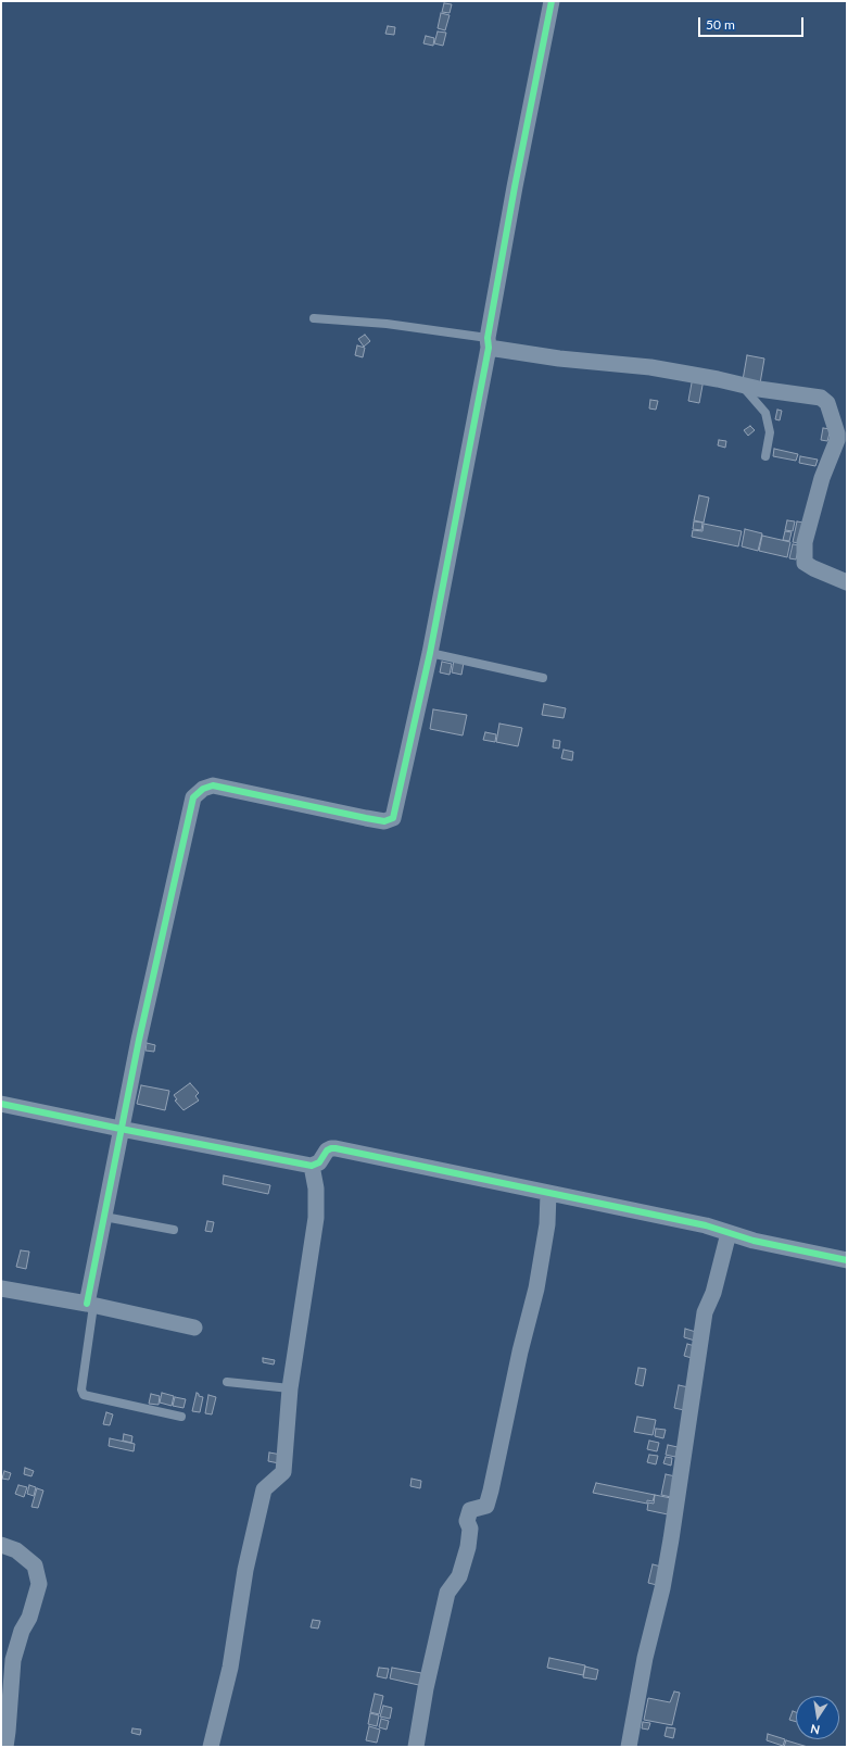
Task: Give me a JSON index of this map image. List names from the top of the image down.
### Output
{
  "scale_bar": "50 m",
  "north": "bottom"
}
